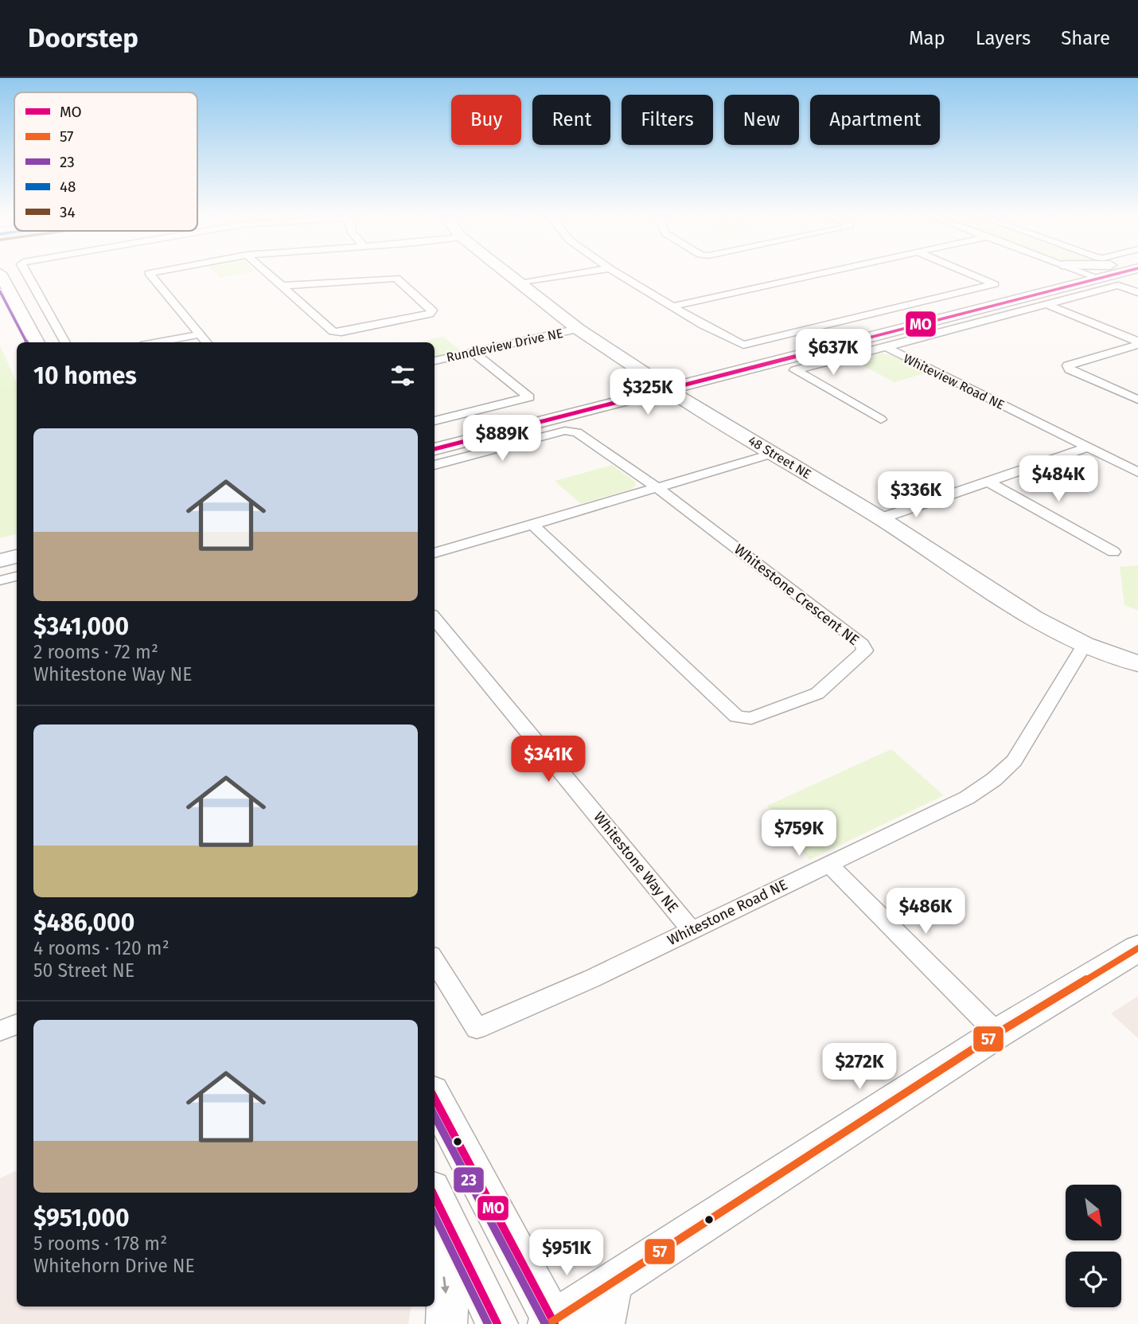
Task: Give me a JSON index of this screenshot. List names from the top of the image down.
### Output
{
  "streets": {
    "main road": ["48 Street NE"],
    "street": [
      "Rundleview Drive NE",
      "Whiteview Road NE",
      "Whitestone Crescent NE",
      "Whitestone Way NE",
      "Whitestone Road NE"
    ]
  },
  "crossings": [
    ["Rundleview Drive NE", "48 Street NE"],
    ["48 Street NE", "Whitestone Road NE"],
    ["Whitestone Way NE", "Whitestone Road NE"]
  ],
  "lines": ["transit line MO", "transit line 23", "transit line 57"],
  "legend": [
    "MO",
    "57",
    "23",
    "48",
    "34"
  ],
  "north": "bottom right",
  "page": {
    "header": "Doorstep",
    "nav": ["Map", "Layers", "Share"],
    "chip": [
      "Buy",
      "Rent",
      "Filters",
      "New",
      "Apartment"
    ],
    "price": [
      "$637K",
      "$325K",
      "$889K",
      "$484K",
      "$336K",
      "$341K",
      "$759K",
      "$486K",
      "$272K",
      "$951K"
    ],
    "heading": "10 homes",
    "list": [
      {
        "name": "$341,000",
        "note": "2 rooms · 72 m² · Whitestone Way NE"
      },
      {
        "name": "$486,000",
        "note": "4 rooms · 120 m² · 50 Street NE"
      },
      {
        "name": "$951,000",
        "note": "5 rooms · 178 m² · Whitehorn Drive NE"
      }
    ]
  }
}
